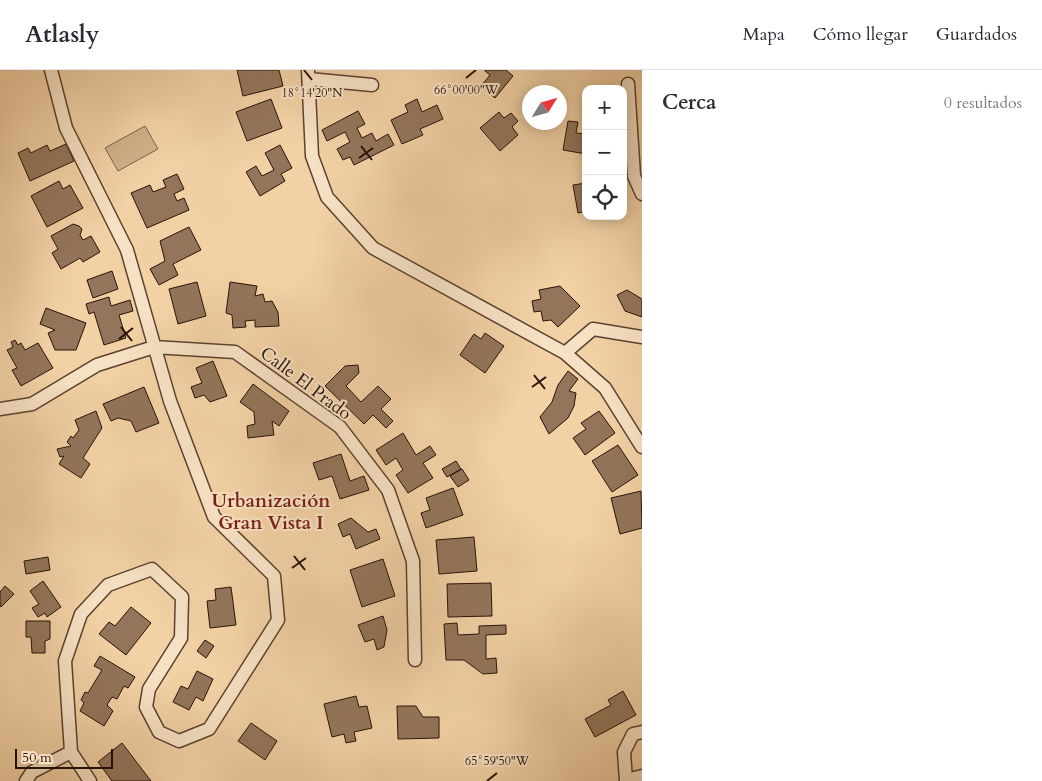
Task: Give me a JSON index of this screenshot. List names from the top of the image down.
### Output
{
  "streets": {
    "street": ["Calle El Prado"]
  },
  "districts": ["Urbanización Gran Vista I"],
  "scale_bar": "50 m",
  "north": "top right",
  "page": {
    "header": "Atlasly",
    "nav": ["Mapa", "Cómo llegar", "Guardados"],
    "heading": ["Cerca", "0 resultados"],
    "map_buttons": ["+", "−"],
    "scale": "50 m"
  },
  "coordinates": ["66°00'00\"W", "18°14'20\"N", "65°59'50\"W"]
}
